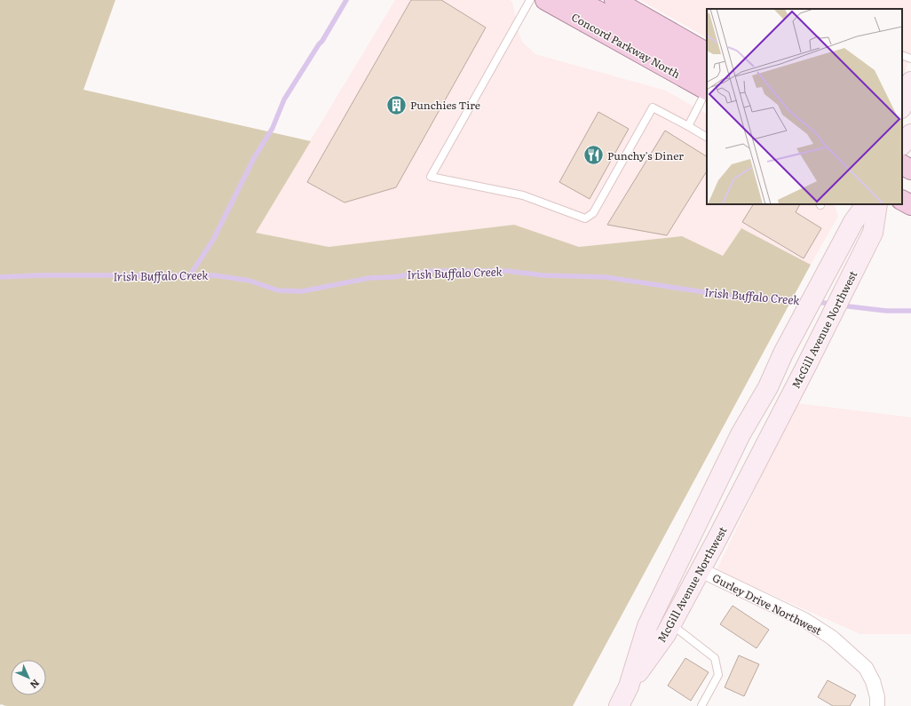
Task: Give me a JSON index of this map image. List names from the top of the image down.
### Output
{
  "streets": {
    "highway": ["Concord Parkway North"],
    "main road": ["McGill Avenue Northwest"],
    "street": ["Gurley Drive Northwest"]
  },
  "crossings": [
    ["McGill Avenue Northwest", "Gurley Drive Northwest"]
  ],
  "water": ["Irish Buffalo Creek"],
  "places": {
    "building": ["Punchies Tire"],
    "restaurant": ["Punchy's Diner"]
  },
  "north": "bottom right"
}
